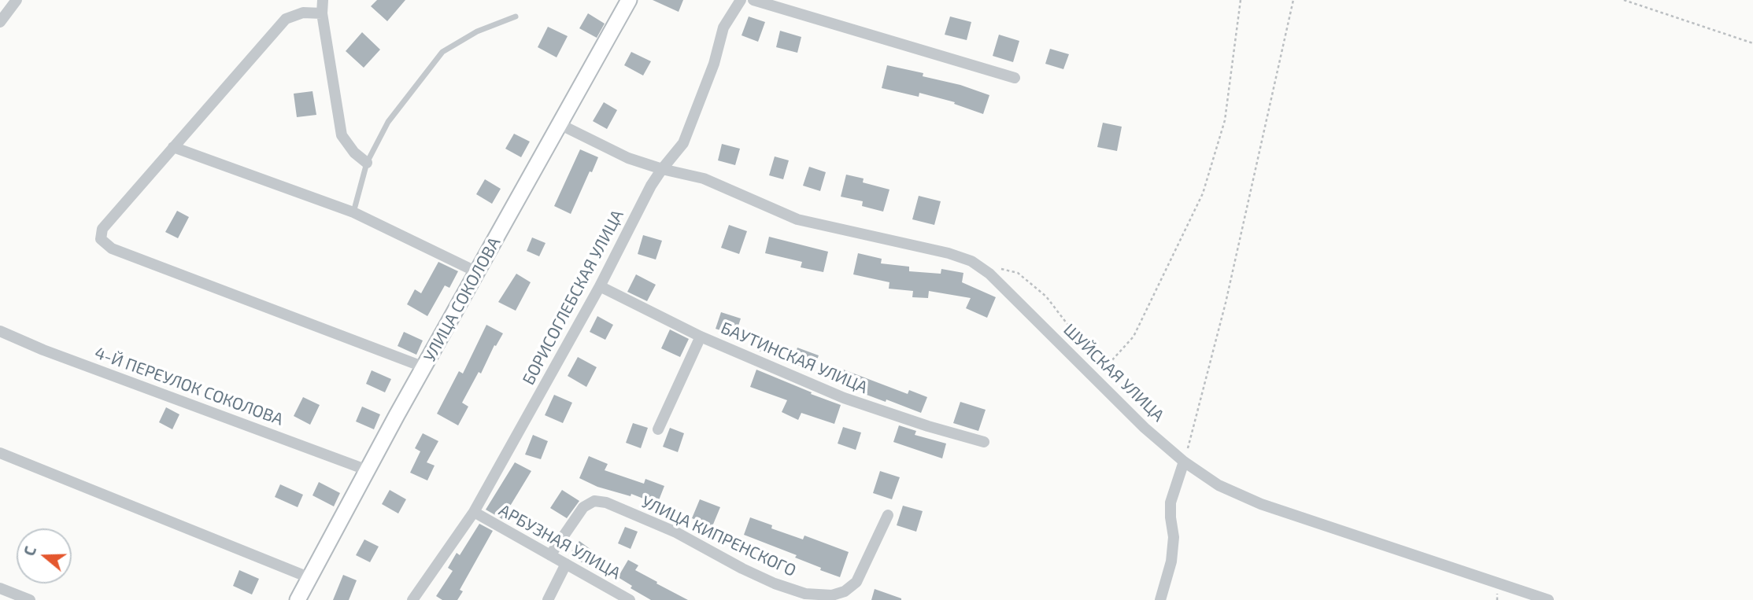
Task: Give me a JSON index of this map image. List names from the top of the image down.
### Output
{
  "streets": {
    "main road": ["УЛИЦА СОКОЛОВА"],
    "street": [
      "БОРИСОГЛЕБСКАЯ УЛИЦА",
      "БАУТИНСКАЯ УЛИЦА",
      "ШУЙСКАЯ УЛИЦА",
      "4-Й ПЕРЕУЛОК СОКОЛОВА",
      "УЛИЦА КИПРЕНСКОГО",
      "АРБУЗНАЯ УЛИЦА"
    ]
  },
  "crossings": [
    ["БОРИСОГЛЕБСКАЯ УЛИЦА", "БАУТИНСКАЯ УЛИЦА"],
    ["БОРИСОГЛЕБСКАЯ УЛИЦА", "ШУЙСКАЯ УЛИЦА"],
    ["БОРИСОГЛЕБСКАЯ УЛИЦА", "АРБУЗНАЯ УЛИЦА"],
    ["УЛИЦА СОКОЛОВА", "ШУЙСКАЯ УЛИЦА"],
    ["УЛИЦА СОКОЛОВА", "4-Й ПЕРЕУЛОК СОКОЛОВА"],
    ["УЛИЦА КИПРЕНСКОГО", "АРБУЗНАЯ УЛИЦА"]
  ],
  "north": "left"
}
